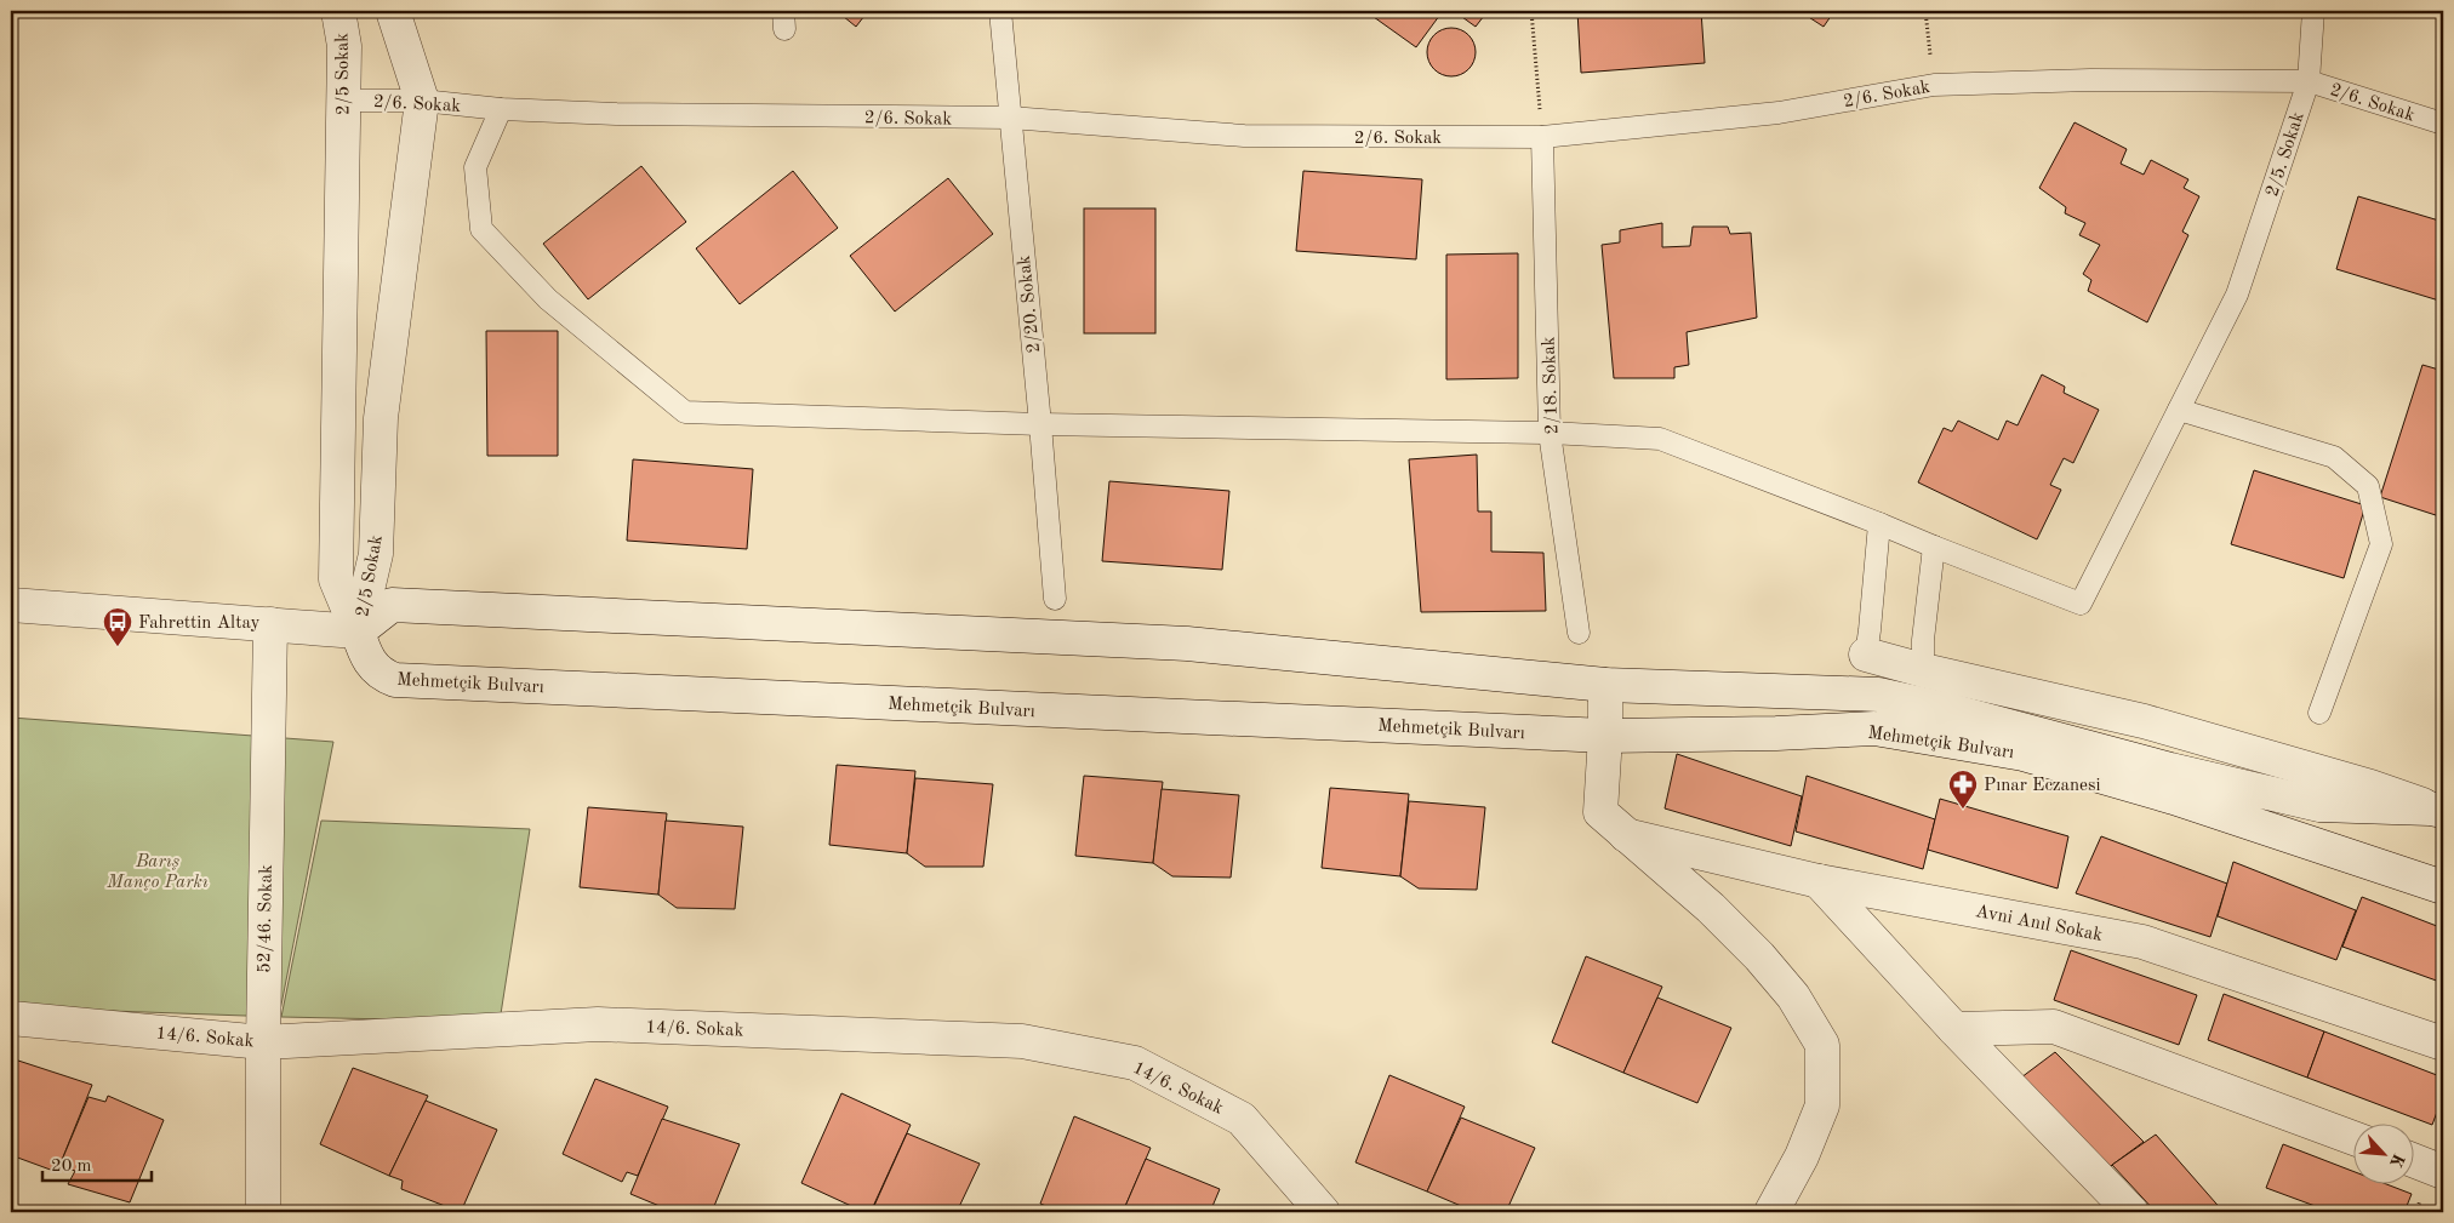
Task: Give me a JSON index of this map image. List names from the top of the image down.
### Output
{
  "streets": {
    "street": [
      "2/5 Sokak",
      "Mehmetçik Bulvarı",
      "52/46. Sokak",
      "Avni Anıl Sokak",
      "14/6. Sokak"
    ],
    "lane": [
      "2/6. Sokak",
      "2/5. Sokak",
      "2/20. Sokak",
      "2/18. Sokak"
    ]
  },
  "crossings": [
    ["2/5 Sokak", "2/6. Sokak"],
    ["2/5 Sokak", "Mehmetçik Bulvarı"],
    ["2/6. Sokak", "2/5. Sokak"],
    ["2/6. Sokak", "2/20. Sokak"],
    ["2/6. Sokak", "2/18. Sokak"],
    ["52/46. Sokak", "14/6. Sokak"]
  ],
  "parks": ["Barış Manço Parkı"],
  "places": {
    "bus stop": ["Fahrettin Altay"],
    "pharmacy": ["Pınar Eczanesi"]
  },
  "scale_bar": "20 m",
  "north": "bottom right"
}
